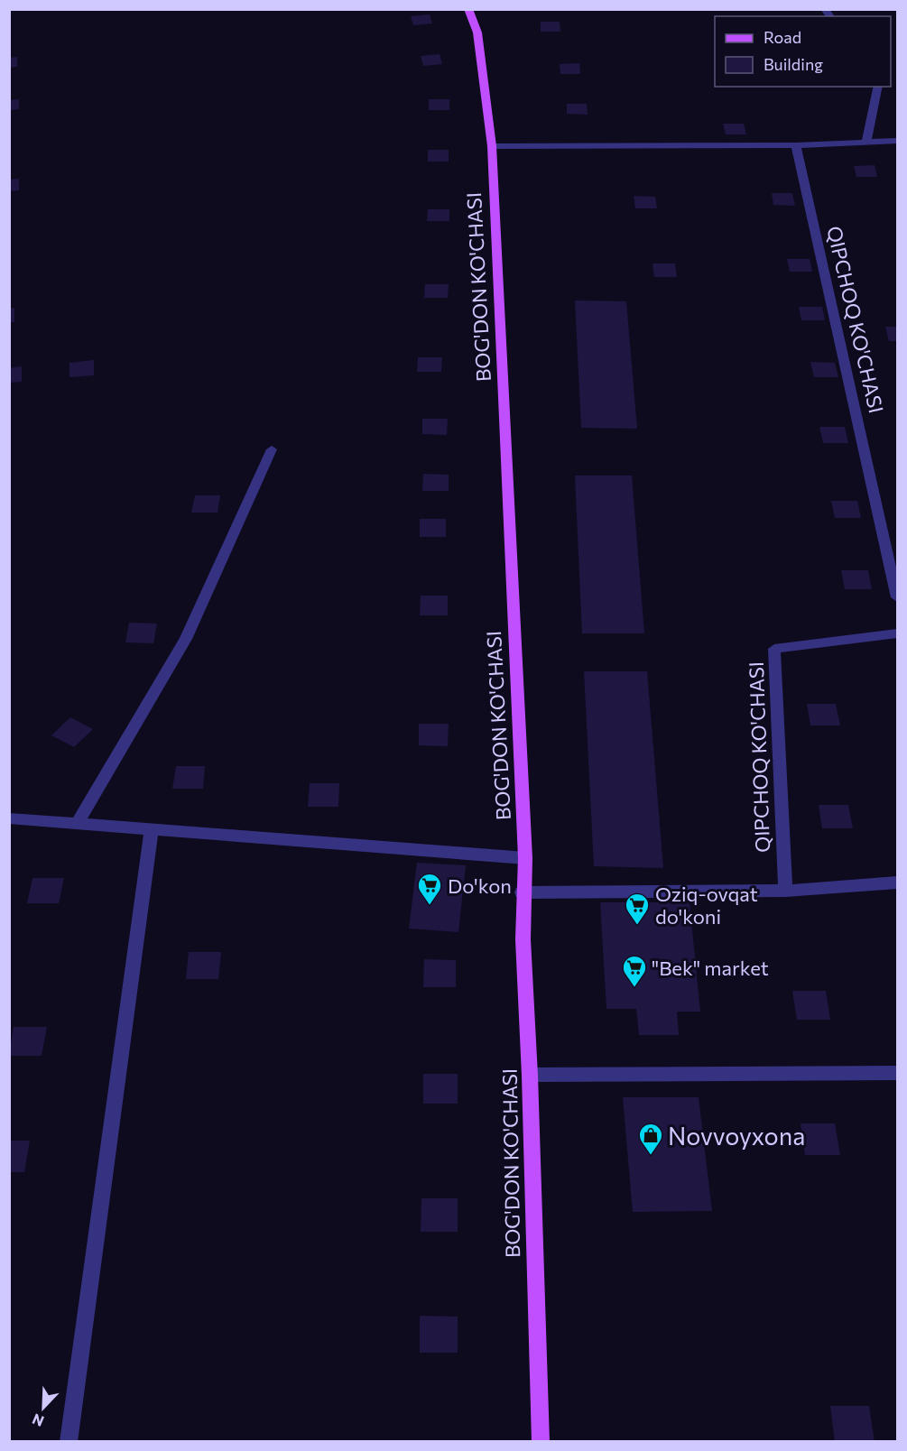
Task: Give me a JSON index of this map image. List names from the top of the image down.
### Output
{
  "streets": {
    "main road": ["BOG'DON KO'CHASI"],
    "street": ["QIPCHOQ KO'CHASI"]
  },
  "places": {
    "supermarket": ["Do'kon", "Oziq-ovqat do'koni", "\"Bek\" market"],
    "shop": ["Novvoyxona"]
  },
  "legend": ["Road", "Building"],
  "north": "bottom left"
}
